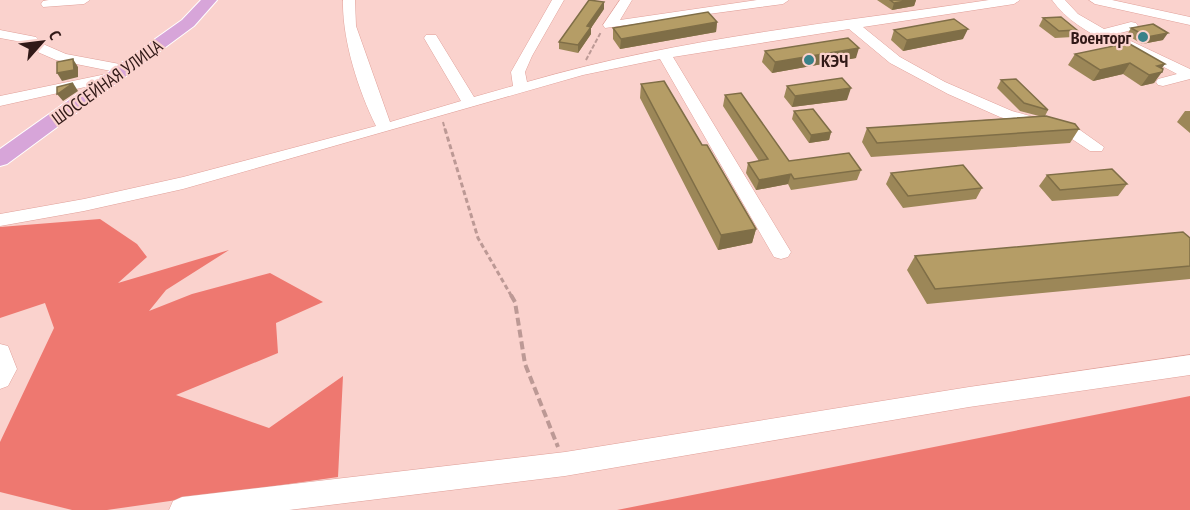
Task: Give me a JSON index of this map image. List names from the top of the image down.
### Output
{
  "streets": {
    "main road": ["ШОССЕЙНАЯ УЛИЦА"]
  },
  "places": ["Военторг", "КЭЧ"],
  "north": "top right"
}
